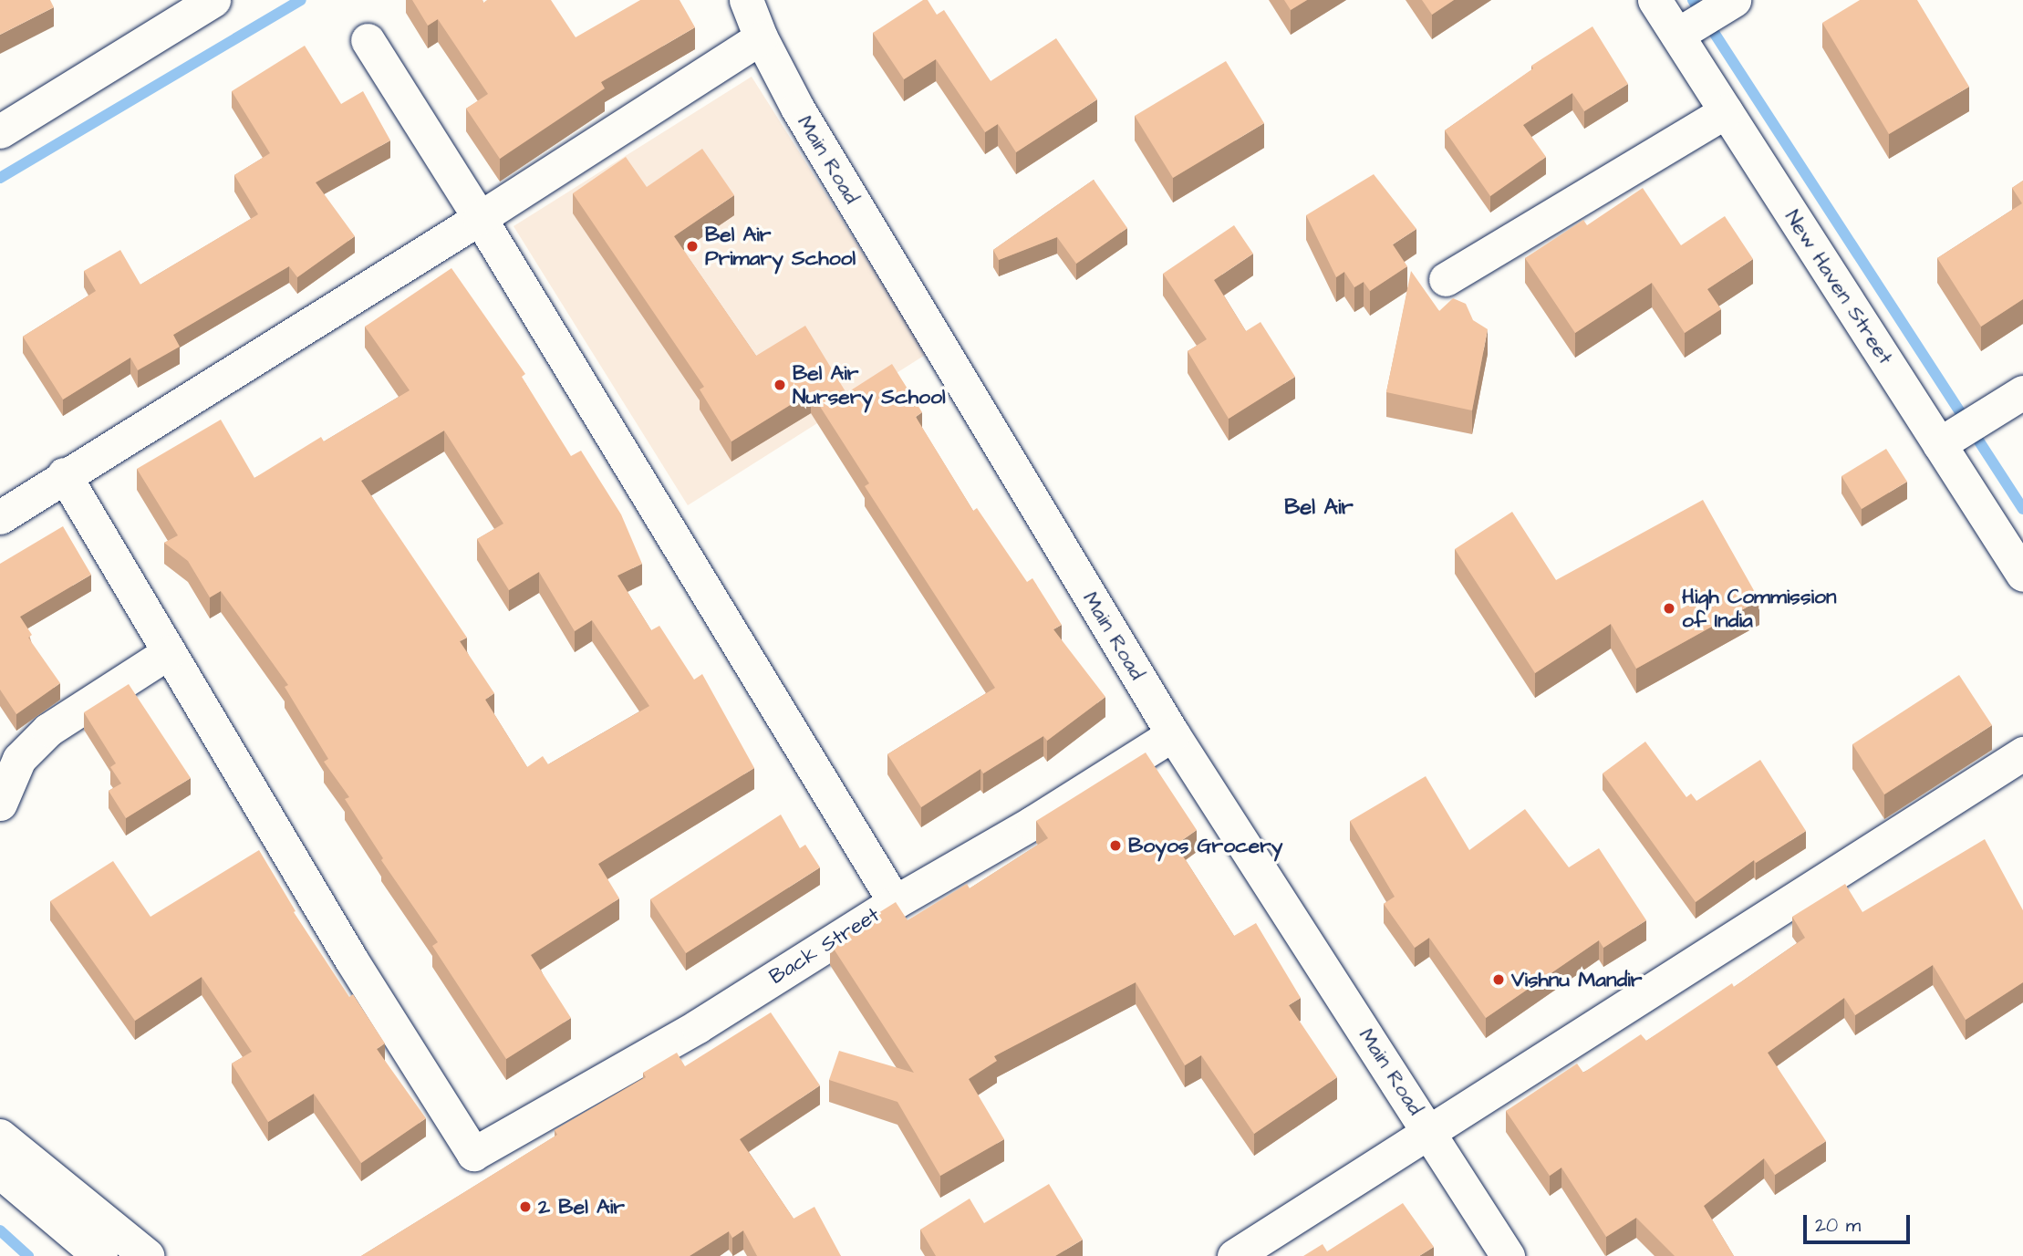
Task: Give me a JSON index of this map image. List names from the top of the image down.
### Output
{
  "streets": {
    "street": ["Main Road", "New Haven Street", "Back Street"]
  },
  "crossings": [
    ["Main Road", "Back Street"]
  ],
  "districts": ["Bel Air"],
  "places": [
    "Bel Air Primary School",
    "Bel Air Nursery School",
    "High Commission of India",
    "Boyos Grocery",
    "Vishnu Mandir",
    "2 Bel Air"
  ],
  "scale_bar": "20 m"
}
